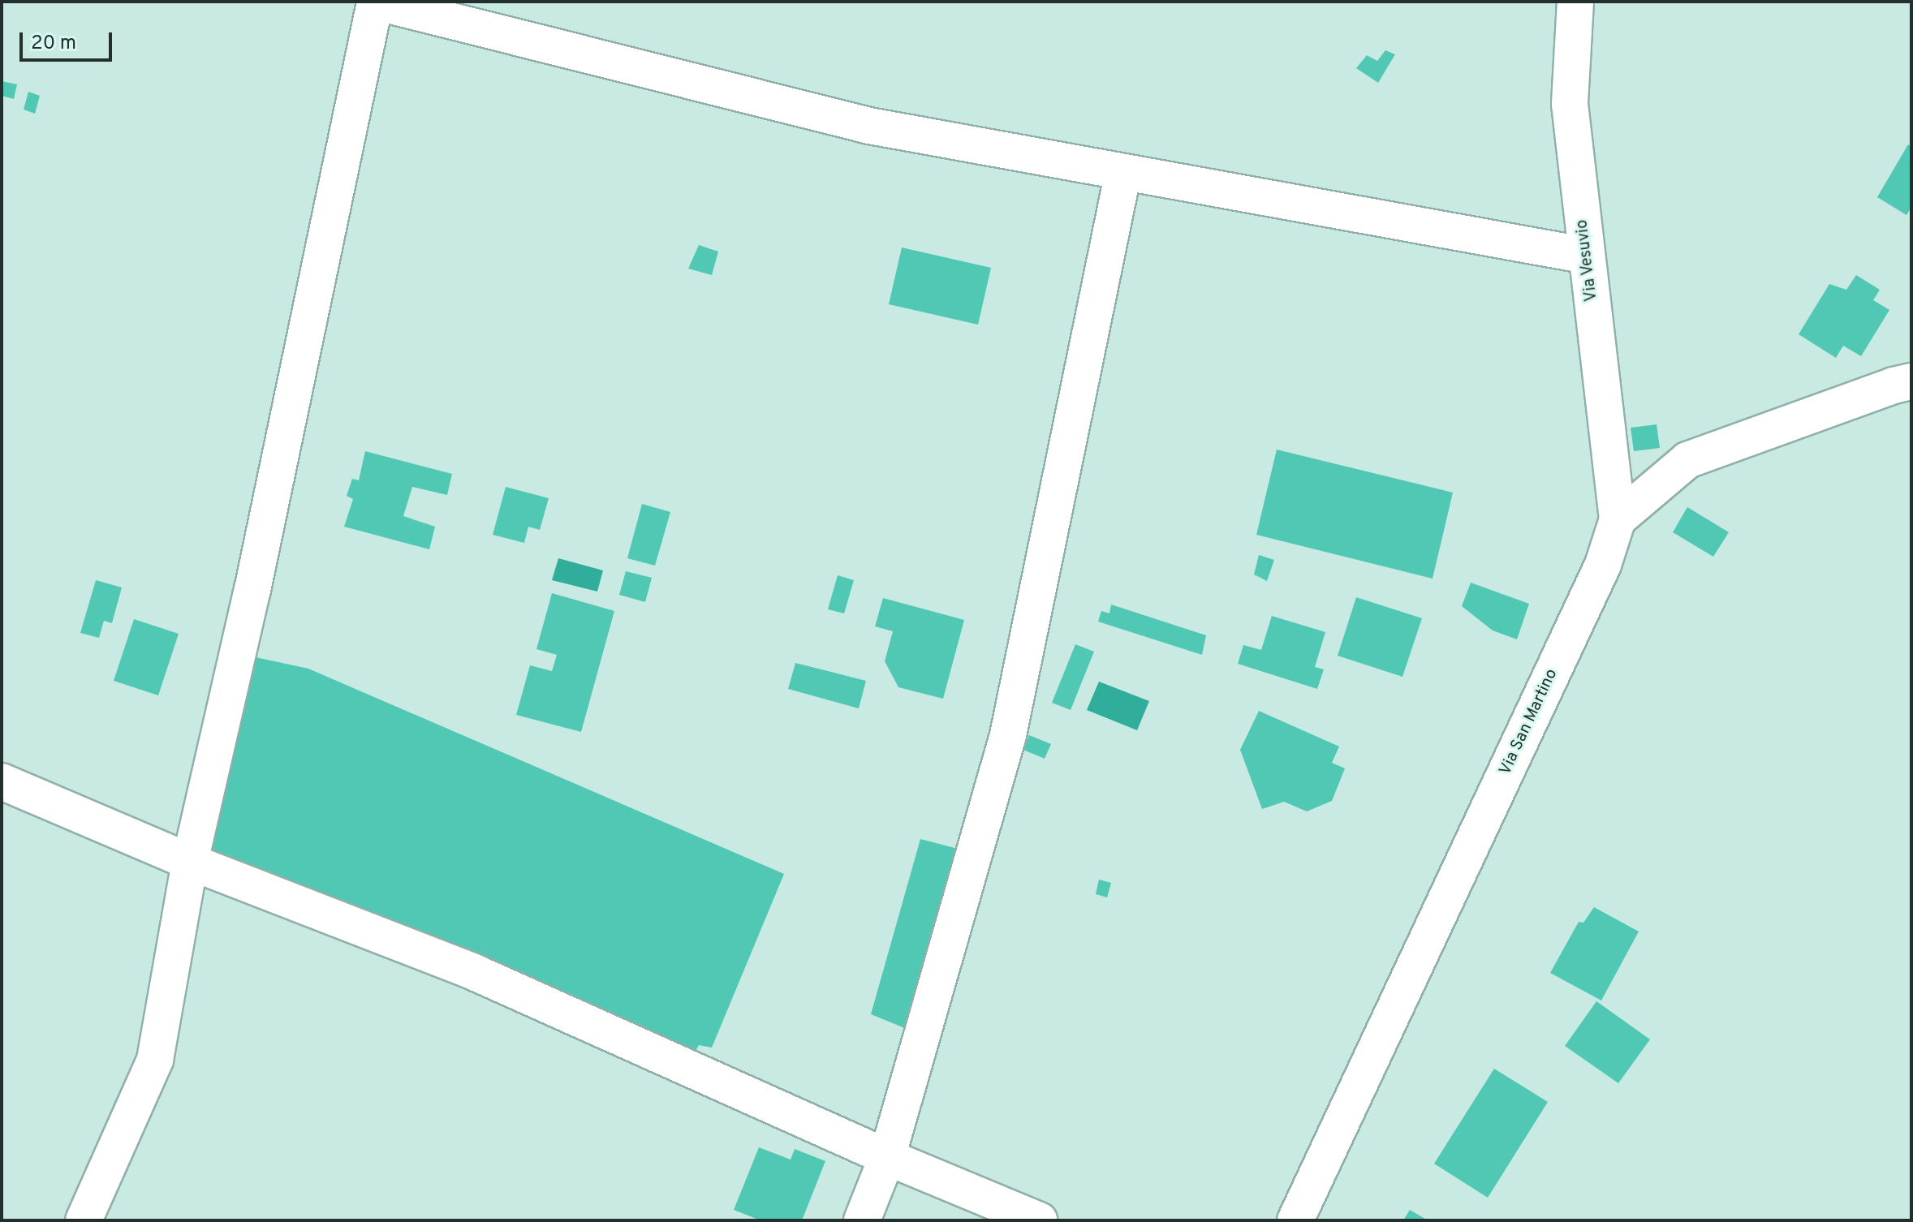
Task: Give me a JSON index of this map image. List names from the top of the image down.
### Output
{
  "streets": {
    "street": ["Via Vesuvio", "Via San Martino"]
  },
  "crossings": [
    ["Via Vesuvio", "Via San Martino"]
  ],
  "scale_bar": "20 m"
}
